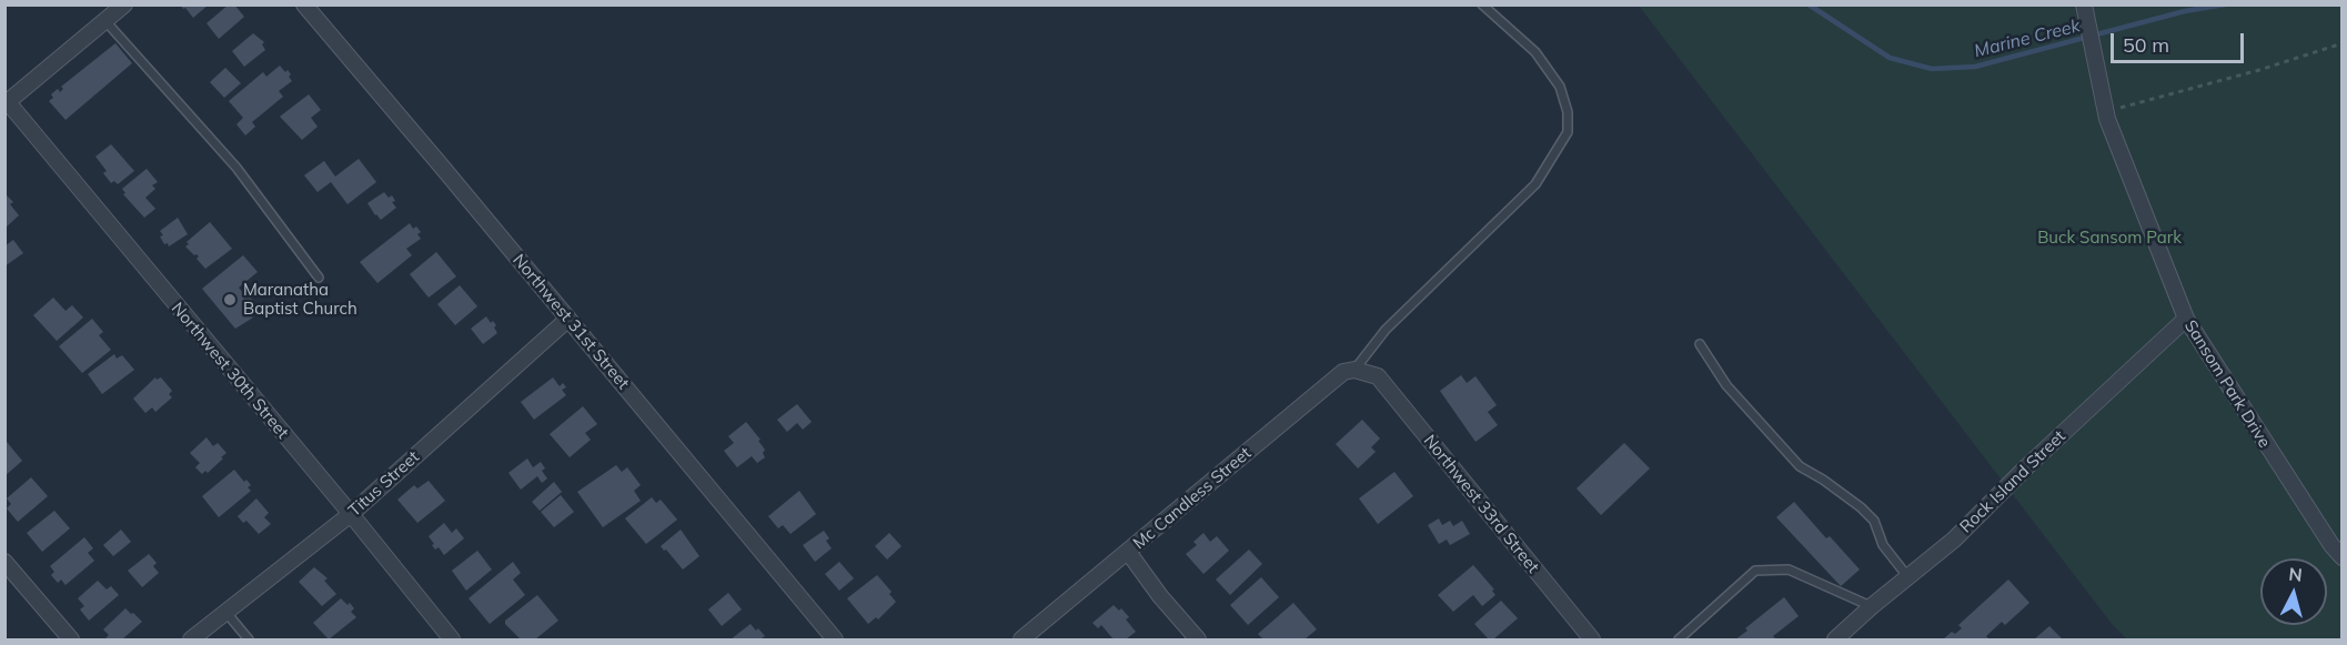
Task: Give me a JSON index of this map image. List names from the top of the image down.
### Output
{
  "streets": {
    "street": [
      "Northwest 31st Street",
      "Northwest 30th Street",
      "Sansom Park Drive",
      "Rock Island Street",
      "Titus Street",
      "Mc Candless Street",
      "Northwest 33rd Street"
    ]
  },
  "crossings": [
    ["Northwest 31st Street", "Titus Street"],
    ["Northwest 30th Street", "Titus Street"],
    ["Sansom Park Drive", "Rock Island Street"],
    ["Mc Candless Street", "Northwest 33rd Street"]
  ],
  "water": ["Marine Creek"],
  "parks": ["Buck Sansom Park"],
  "places": ["Maranatha Baptist Church"],
  "scale_bar": "50 m",
  "north": "top"
}
